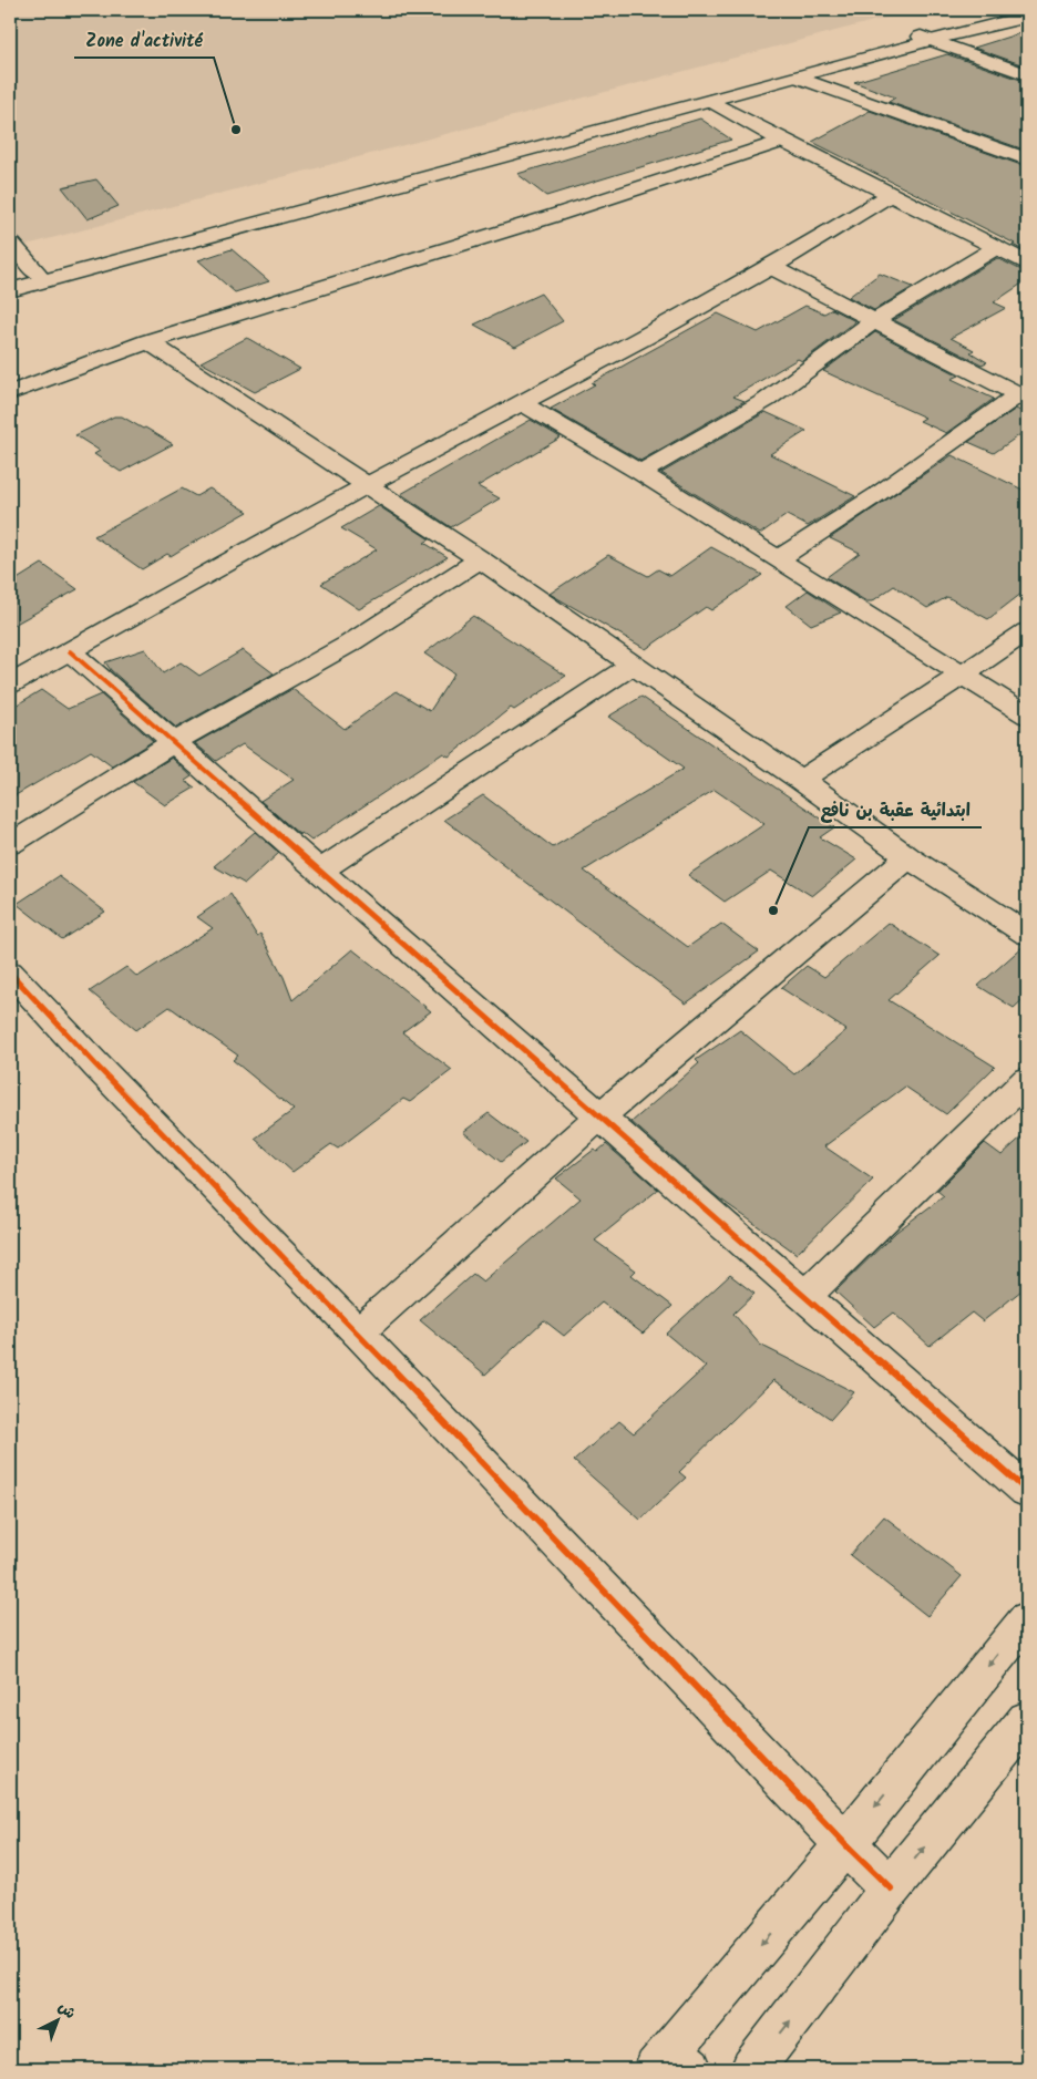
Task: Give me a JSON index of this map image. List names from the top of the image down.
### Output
{
  "places": ["Zone d'activité", "ابتدائية عقبة بن نافع"],
  "north": "top right"
}
